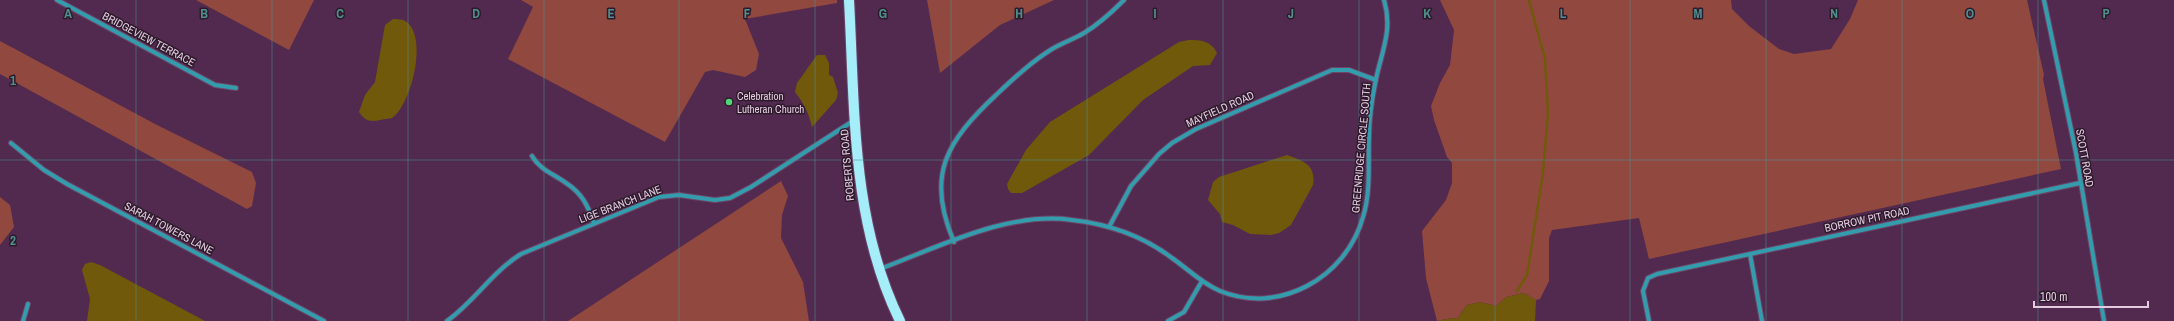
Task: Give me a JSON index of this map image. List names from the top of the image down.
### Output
{
  "streets": {
    "main road": ["ROBERTS ROAD"],
    "street": [
      "BRIDGEVIEW TERRACE",
      "MAYFIELD ROAD",
      "GREENRIDGE CIRCLE SOUTH",
      "SCOTT ROAD",
      "LIGE BRANCH LANE",
      "BORROW PIT ROAD",
      "SARAH TOWERS LANE"
    ]
  },
  "crossings": [
    ["MAYFIELD ROAD", "GREENRIDGE CIRCLE SOUTH"],
    ["GREENRIDGE CIRCLE SOUTH", "ROBERTS ROAD"],
    ["SCOTT ROAD", "BORROW PIT ROAD"],
    ["ROBERTS ROAD", "LIGE BRANCH LANE"]
  ],
  "places": ["Celebration Lutheran Church"],
  "scale_bar": "100 m",
  "grid": {
    "columns": [
      "A",
      "B",
      "C",
      "D",
      "E",
      "F",
      "G",
      "H",
      "I",
      "J",
      "K",
      "L",
      "M",
      "N",
      "O",
      "P"
    ],
    "rows": ["1", "2"]
  }
}
